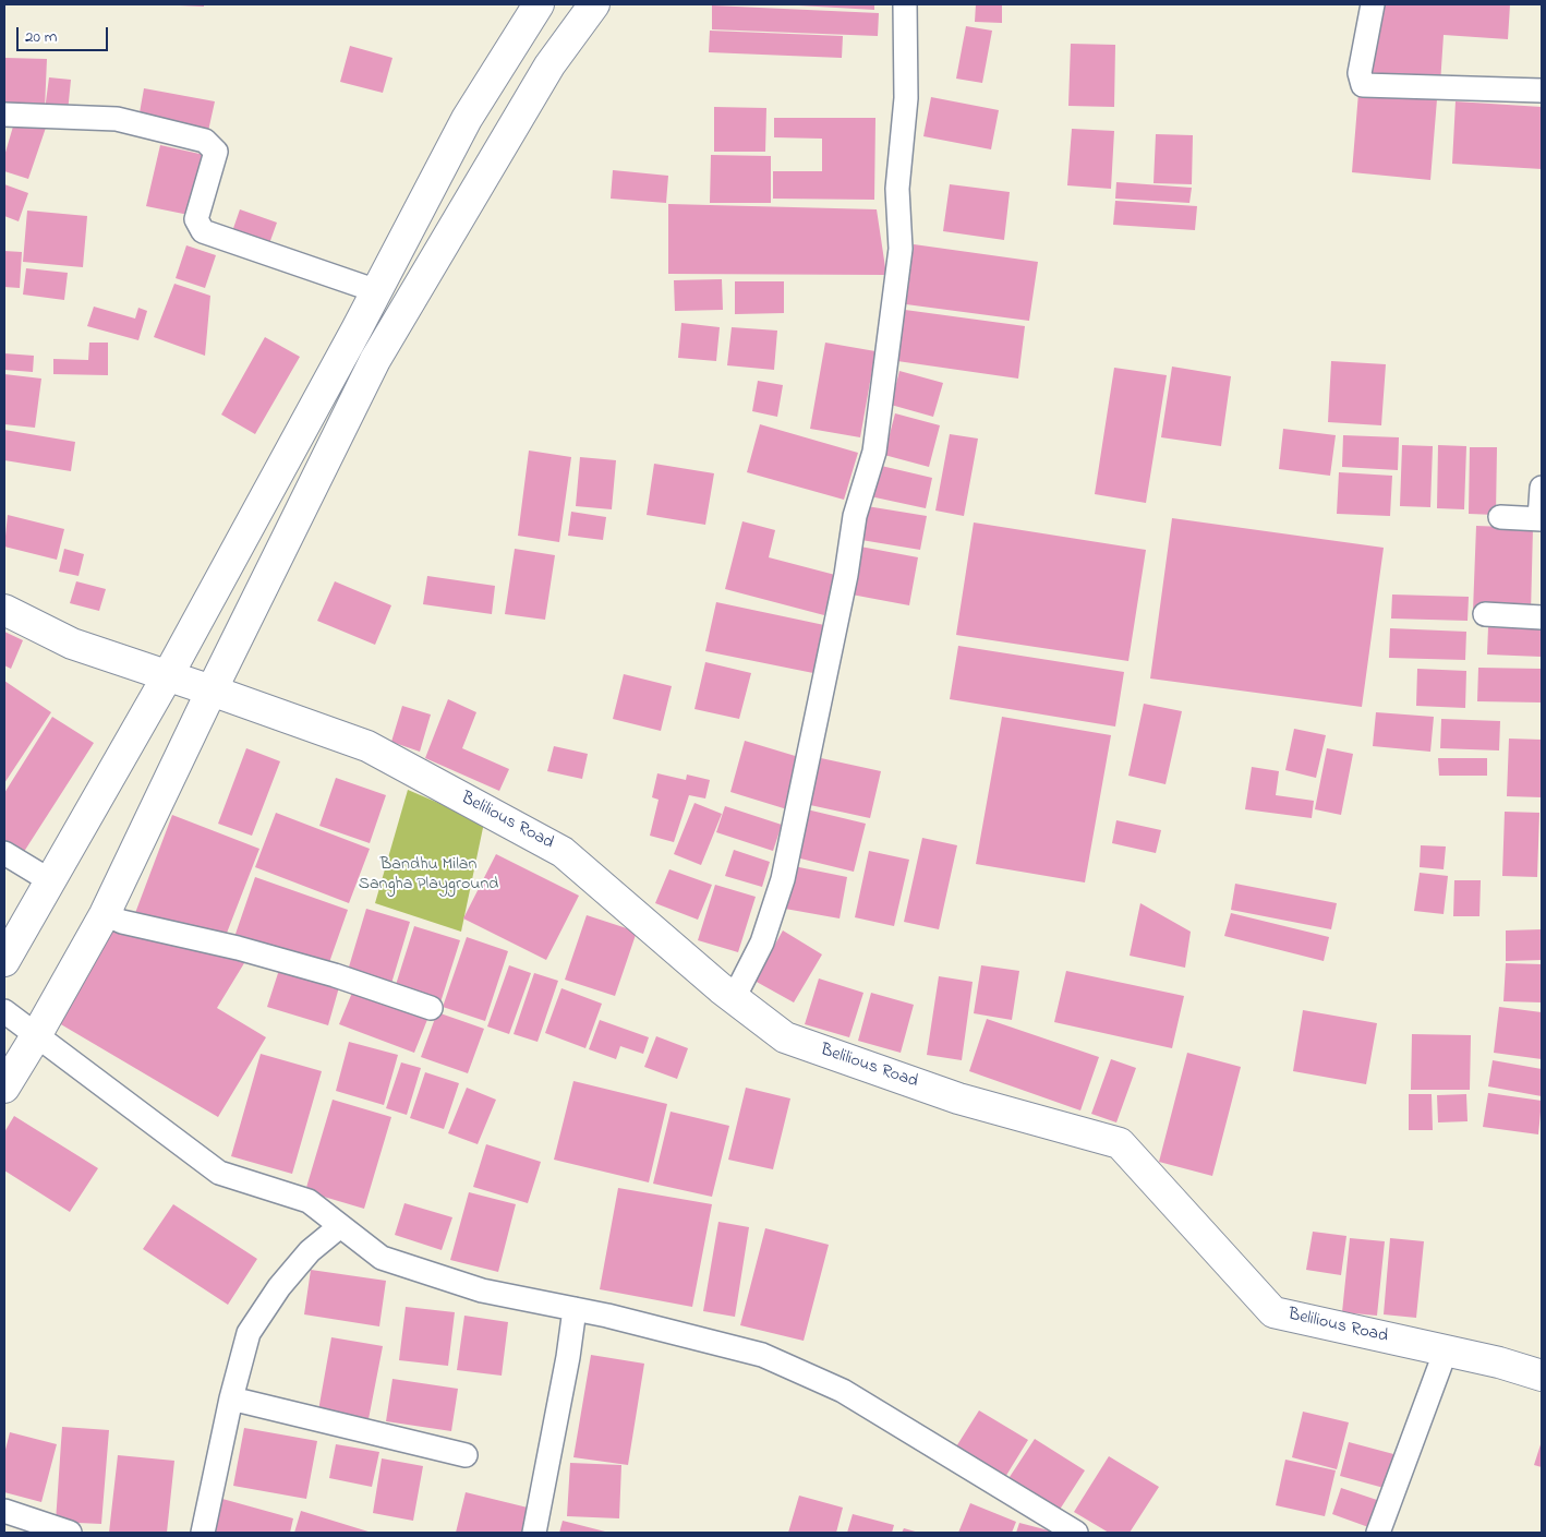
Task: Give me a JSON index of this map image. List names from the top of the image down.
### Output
{
  "streets": {
    "main road": ["Belilious Road"]
  },
  "parks": ["Bandhu Milan Sangha Playground"],
  "scale_bar": "20 m"
}
